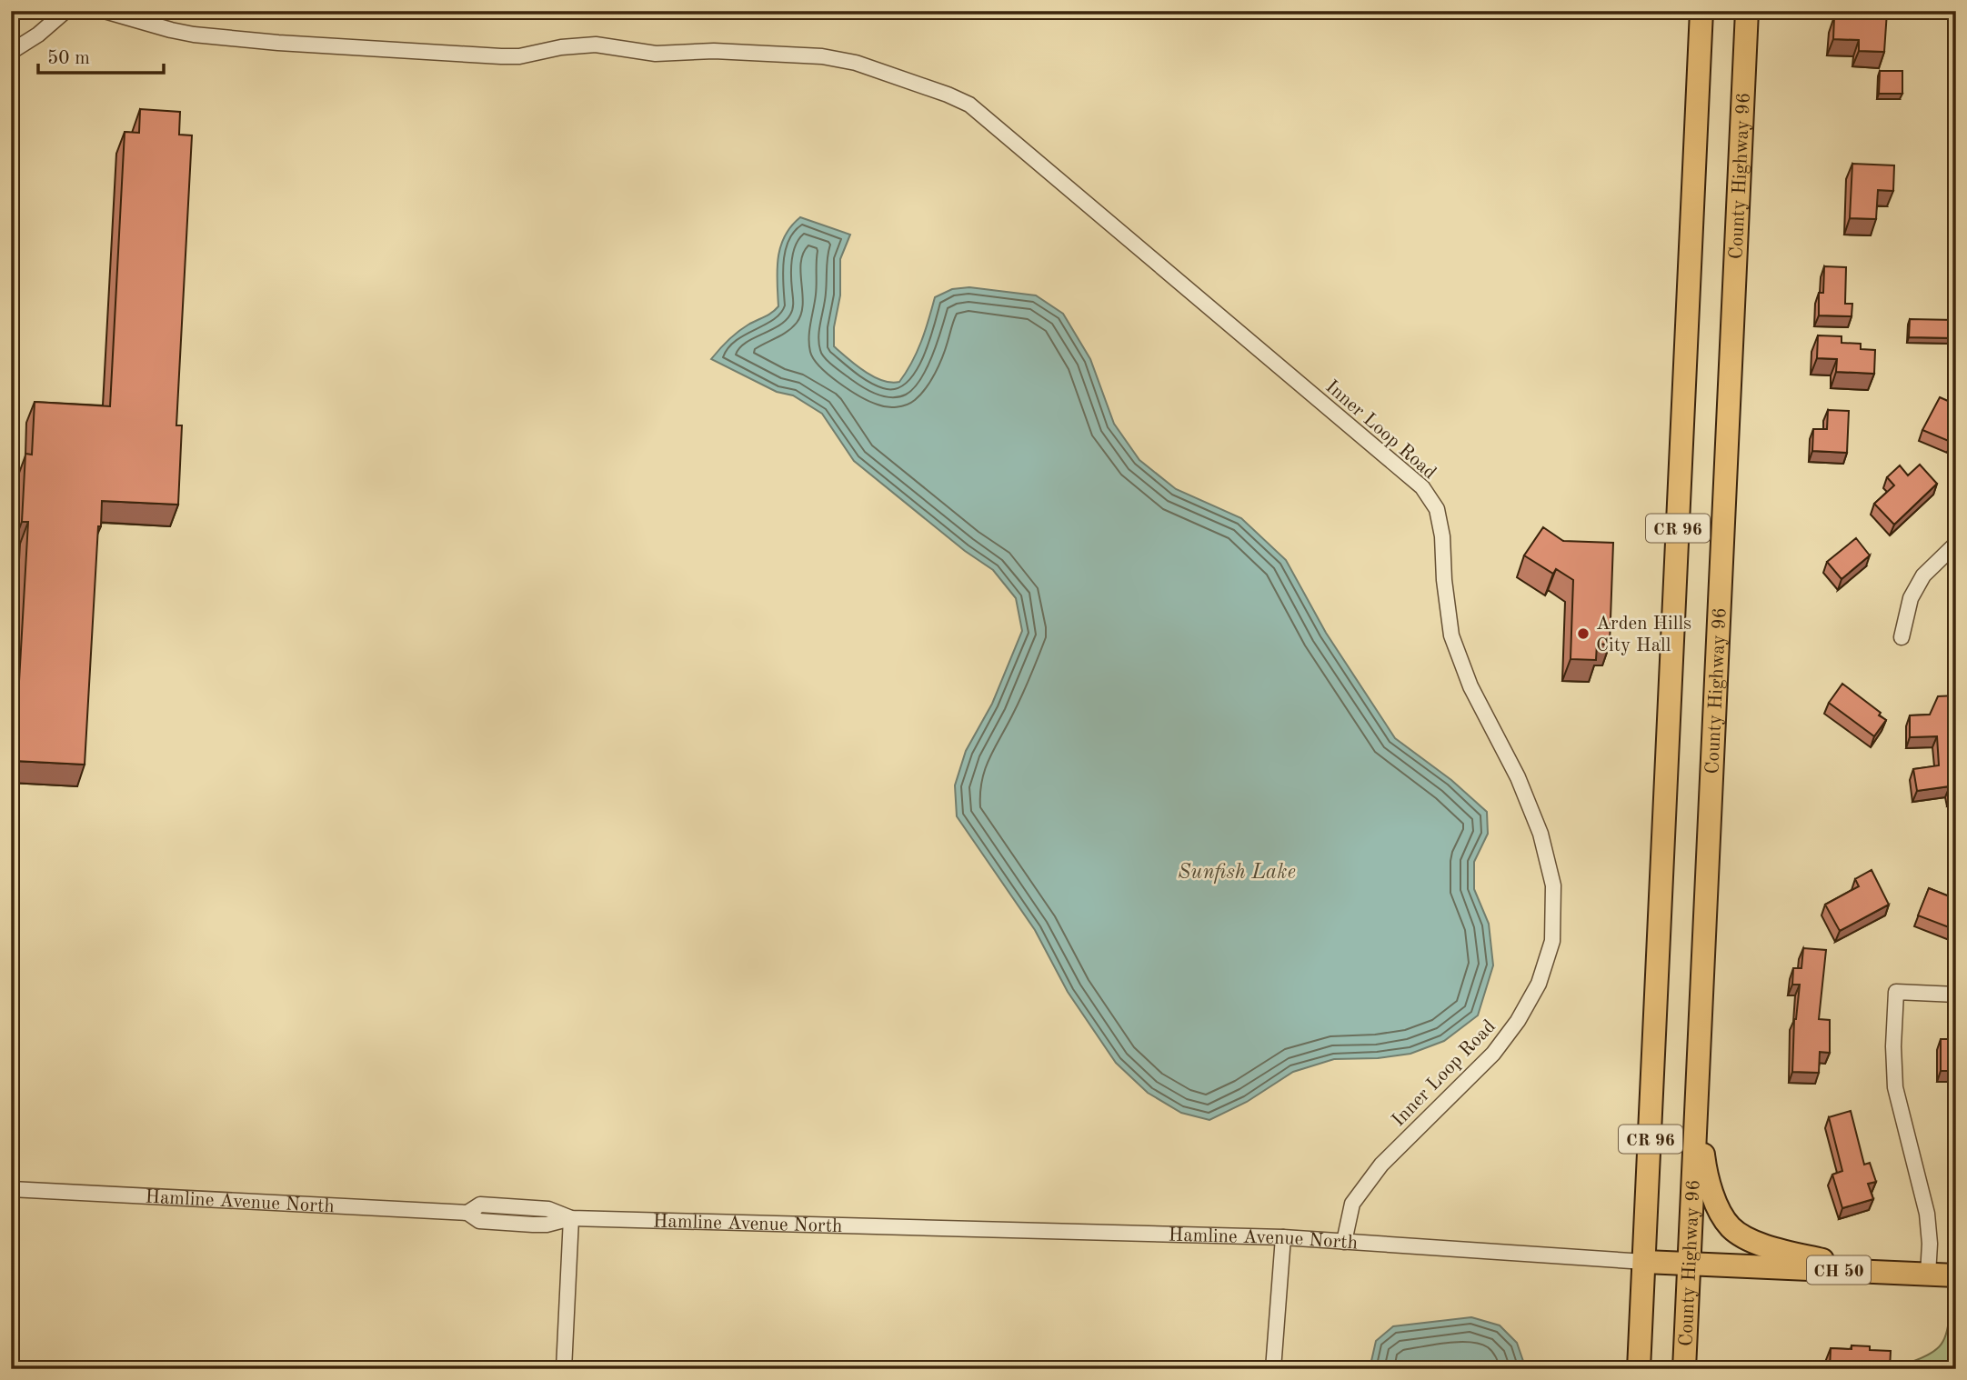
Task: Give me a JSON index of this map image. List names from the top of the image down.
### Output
{
  "streets": {
    "main road": [
      "County Highway 96",
      "CR 96",
      "Hamline Avenue North",
      "CH 50"
    ],
    "street": ["Inner Loop Road"]
  },
  "crossings": [
    ["County Highway 96", "Hamline Avenue North"],
    ["Inner Loop Road", "Hamline Avenue North"],
    ["CR 96", "Hamline Avenue North"]
  ],
  "water": ["Sunfish Lake"],
  "places": ["Arden Hills City Hall"],
  "scale_bar": "50 m"
}
